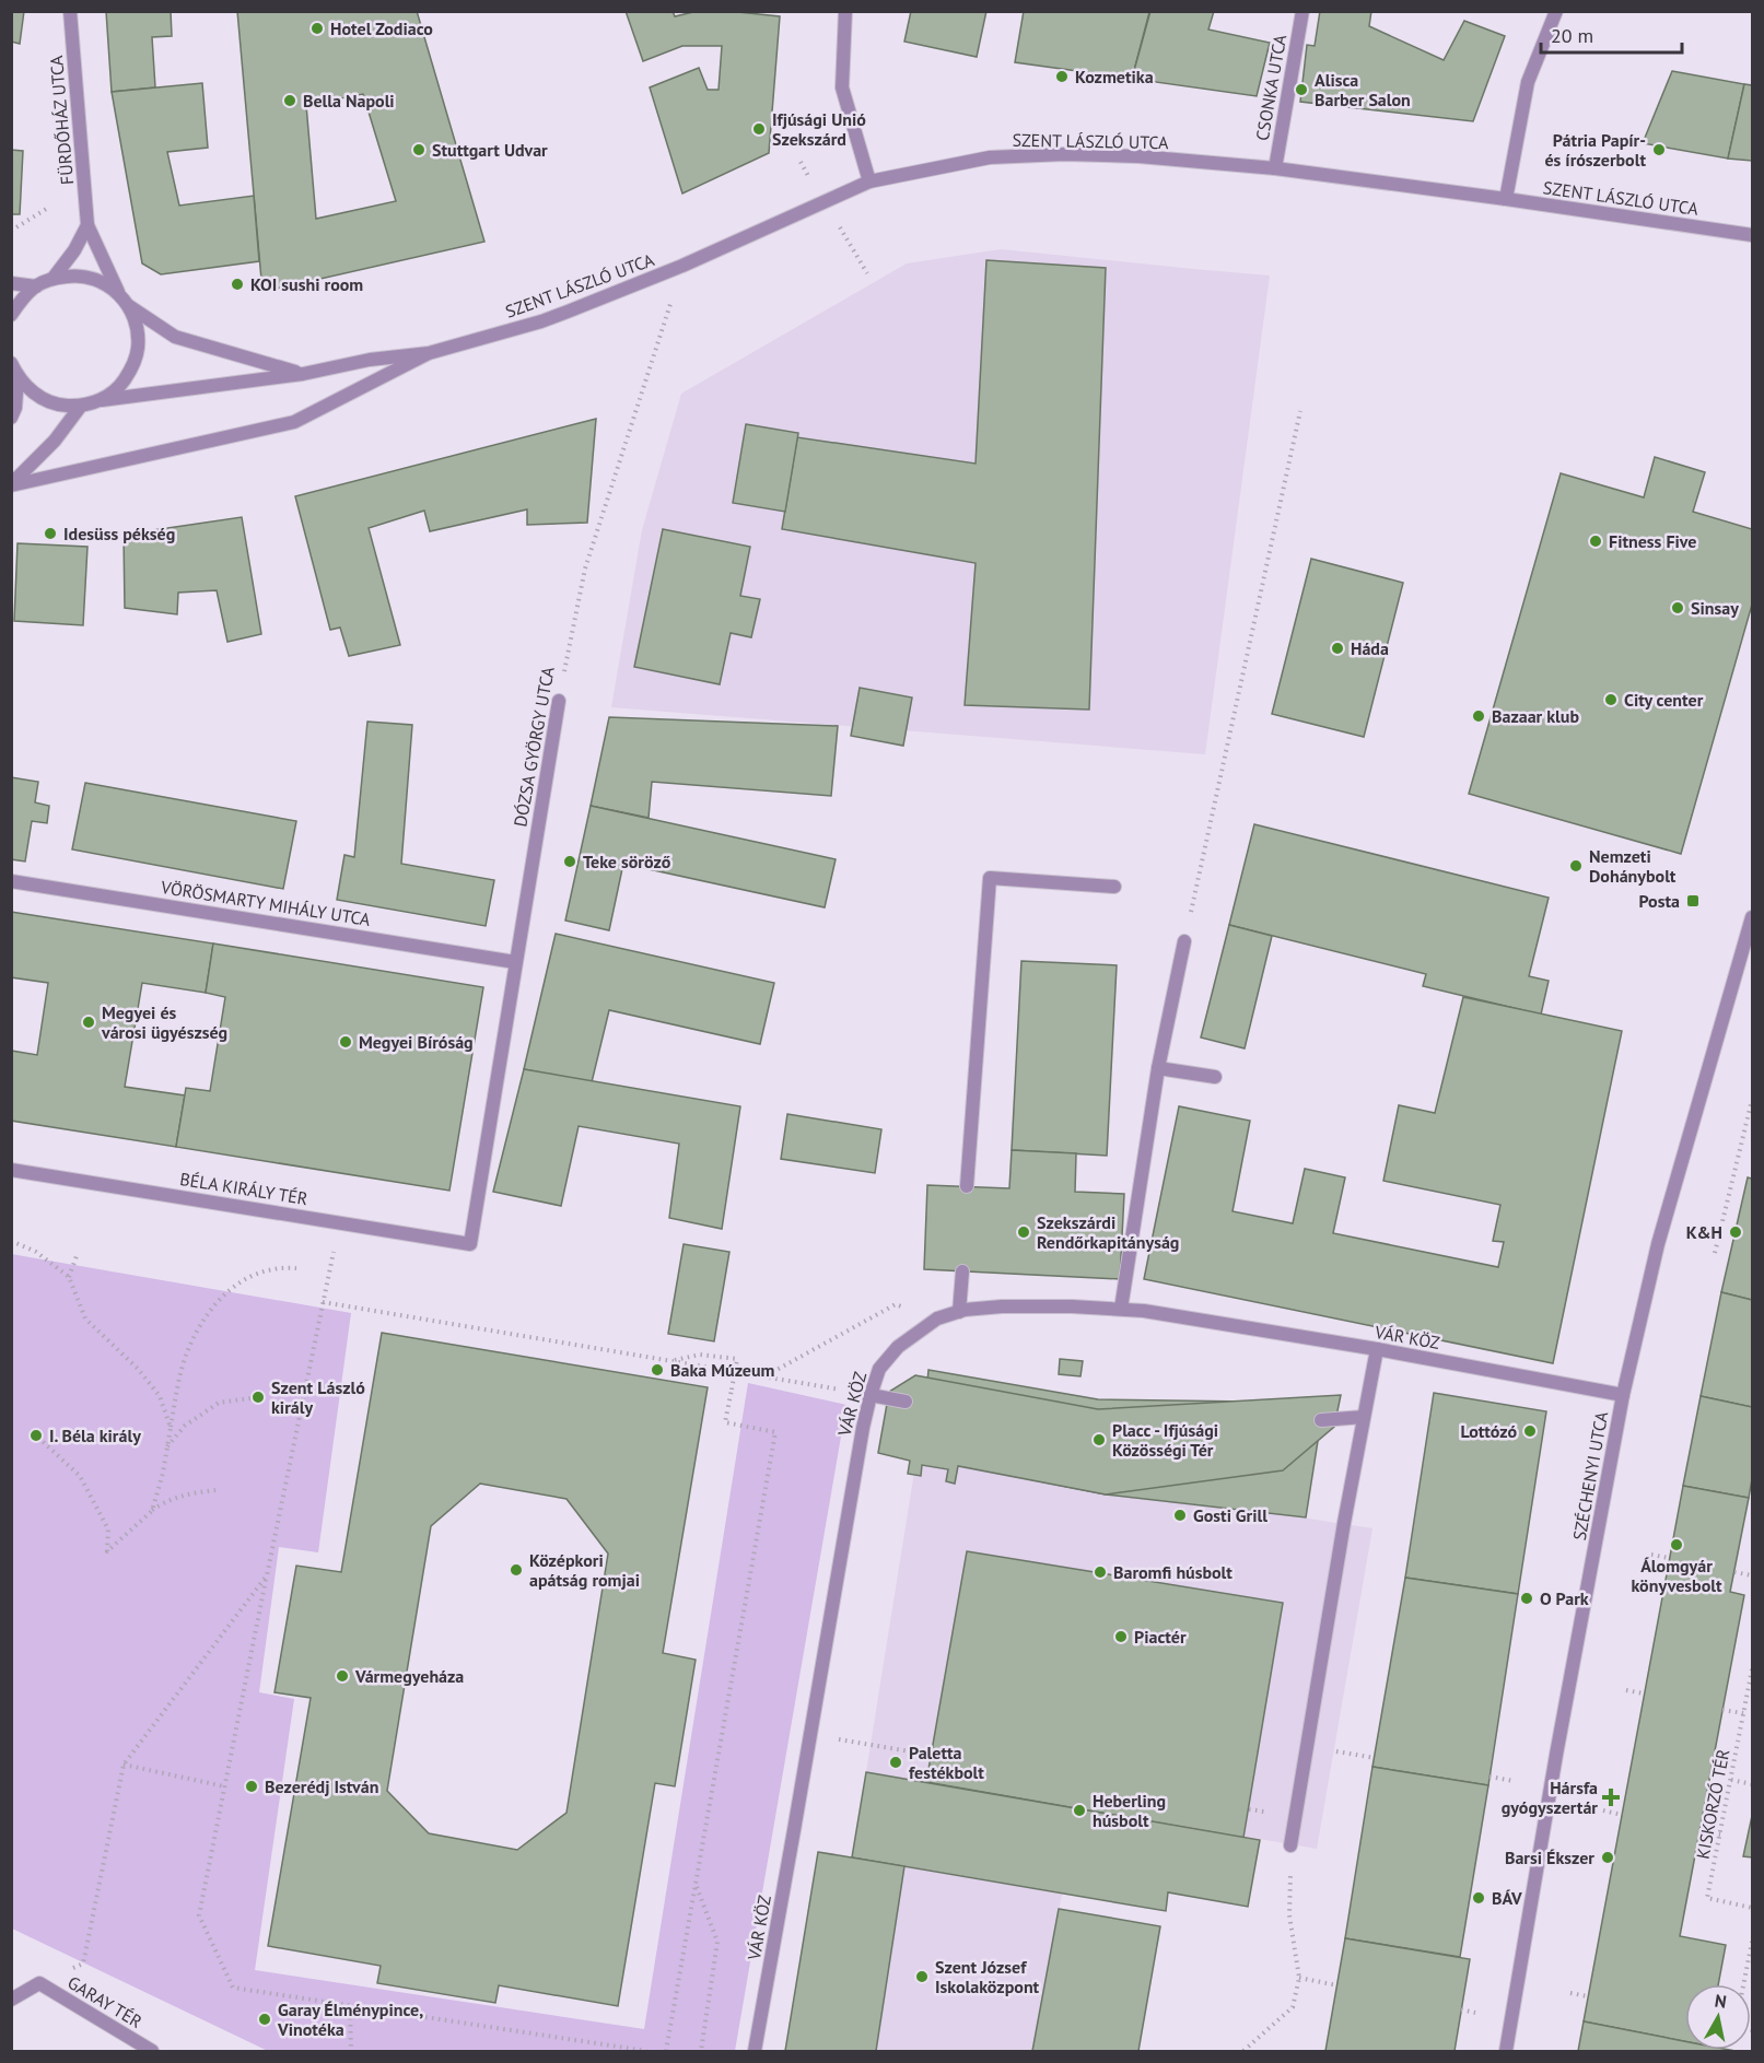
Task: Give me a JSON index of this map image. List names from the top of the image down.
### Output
{
  "streets": {
    "street": [
      "CSONKA UTCA",
      "FÜRDŐHÁZ UTCA",
      "SZENT LÁSZLÓ UTCA",
      "DÓZSA GYÖRGY UTCA",
      "VÖRÖSMARTY MIHÁLY UTCA",
      "BÉLA KIRÁLY TÉR",
      "VÁR KÖZ",
      "SZÉCHENYI UTCA",
      "GARAY TÉR"
    ],
    "path": ["KISKORZÓ TÉR"]
  },
  "crossings": [
    ["CSONKA UTCA", "SZENT LÁSZLÓ UTCA"],
    ["SZENT LÁSZLÓ UTCA", "DÓZSA GYÖRGY UTCA"],
    ["DÓZSA GYÖRGY UTCA", "VÖRÖSMARTY MIHÁLY UTCA"],
    ["DÓZSA GYÖRGY UTCA", "BÉLA KIRÁLY TÉR"],
    ["VÁR KÖZ", "SZÉCHENYI UTCA"]
  ],
  "places": {
    "other": [
      "Hotel Zodiaco",
      "Kozmetika",
      "Alisca Barber Salon",
      "Bella Napoli",
      "Ifjúsági Unió Szekszárd",
      "Stuttgart Udvar",
      "Pátria Papír- és írószerbolt",
      "KOI sushi room",
      "Idesüss pékség",
      "Fitness Five",
      "Sinsay",
      "Háda",
      "City center",
      "Bazaar klub",
      "Teke söröző",
      "Nemzeti Dohánybolt",
      "Megyei és városi ügyészség",
      "Megyei Bíróság",
      "Szekszárdi Rendőrkapitányság",
      "K&H",
      "Baka Múzeum",
      "Szent László király",
      "Lottózó",
      "I. Béla király",
      "Placc - Ifjúsági Közösségi Tér",
      "Gosti Grill",
      "Álomgyár könyvesbolt",
      "Középkori apátság romjai",
      "Baromfi húsbolt",
      "O Park",
      "Piactér",
      "Vármegyeháza",
      "Paletta festékbolt",
      "Bezerédj István",
      "Heberling húsbolt",
      "Barsi Ékszer",
      "BÁV",
      "Szent József Iskolaközpont",
      "Garay Élménypince, Vinotéka"
    ],
    "transit": ["Posta"],
    "health": ["Hársfa gyógyszertár"]
  },
  "scale_bar": "20 m",
  "north": "top"
}
